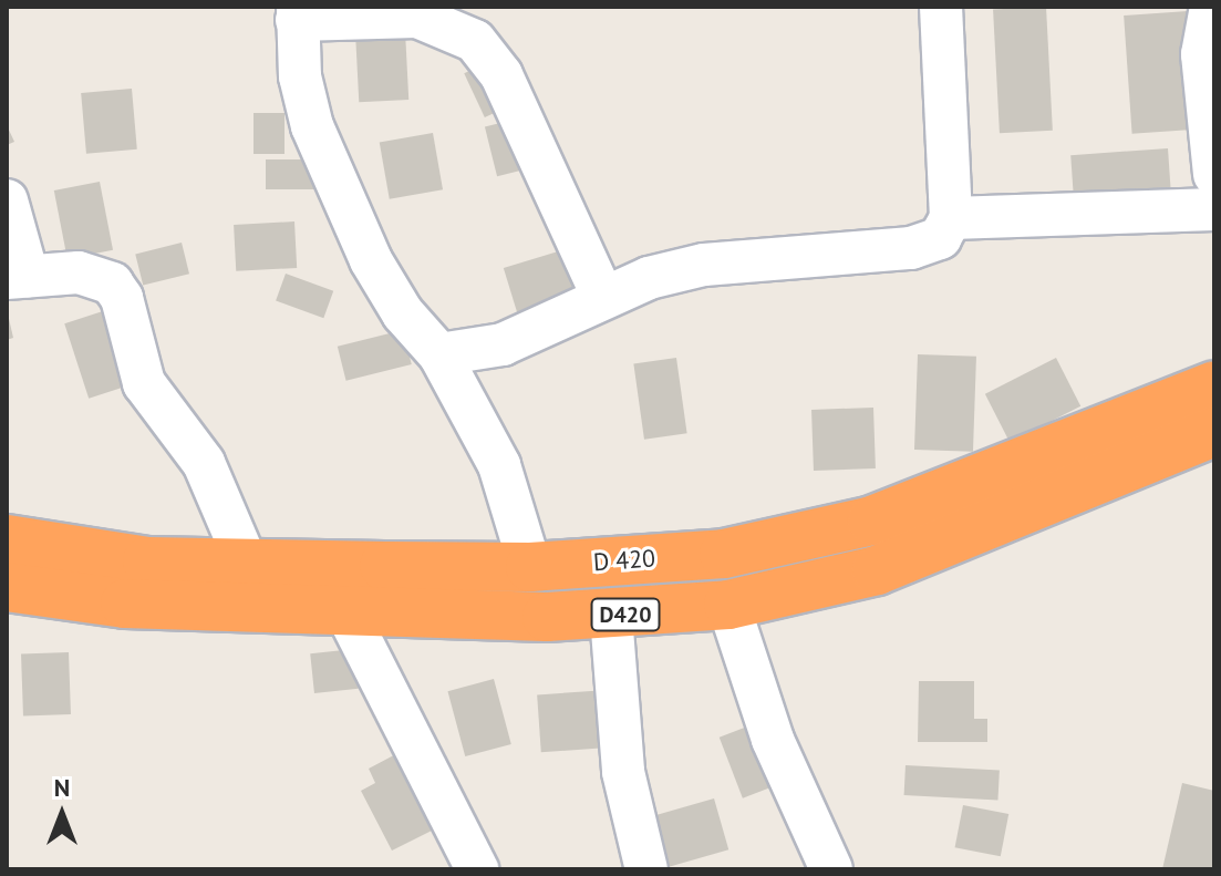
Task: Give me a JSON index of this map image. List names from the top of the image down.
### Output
{
  "streets": {
    "highway": ["D 420", "D420"]
  },
  "north": "top"
}
